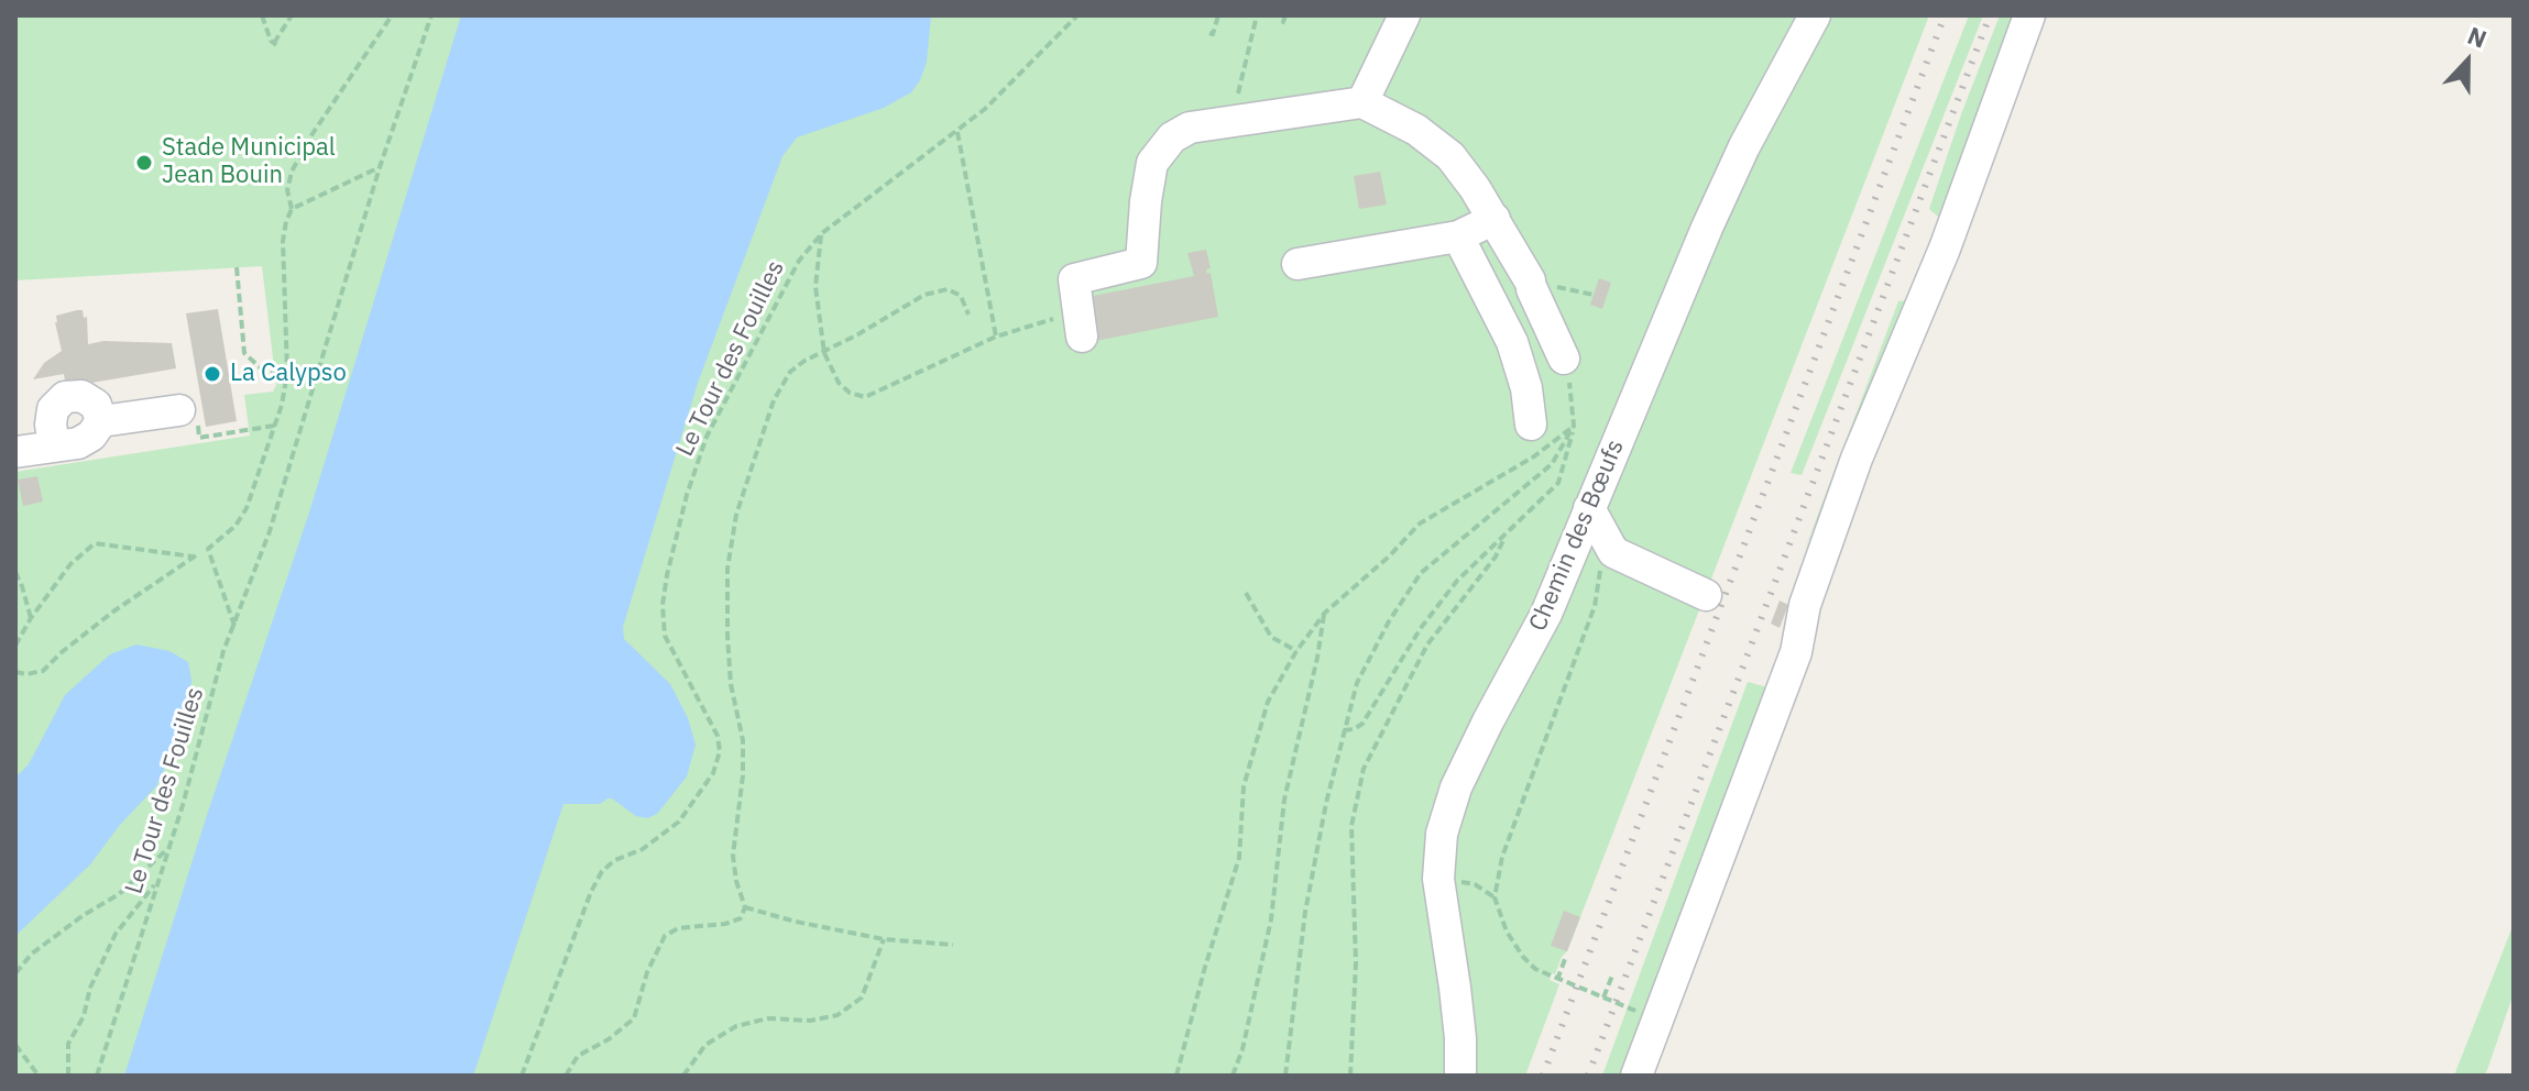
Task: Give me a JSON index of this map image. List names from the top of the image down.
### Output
{
  "streets": {
    "street": ["Chemin des Bœufs"],
    "path": ["Le Tour des Fouilles"]
  },
  "places": ["Stade Municipal Jean Bouin", "La Calypso"],
  "north": "top"
}
